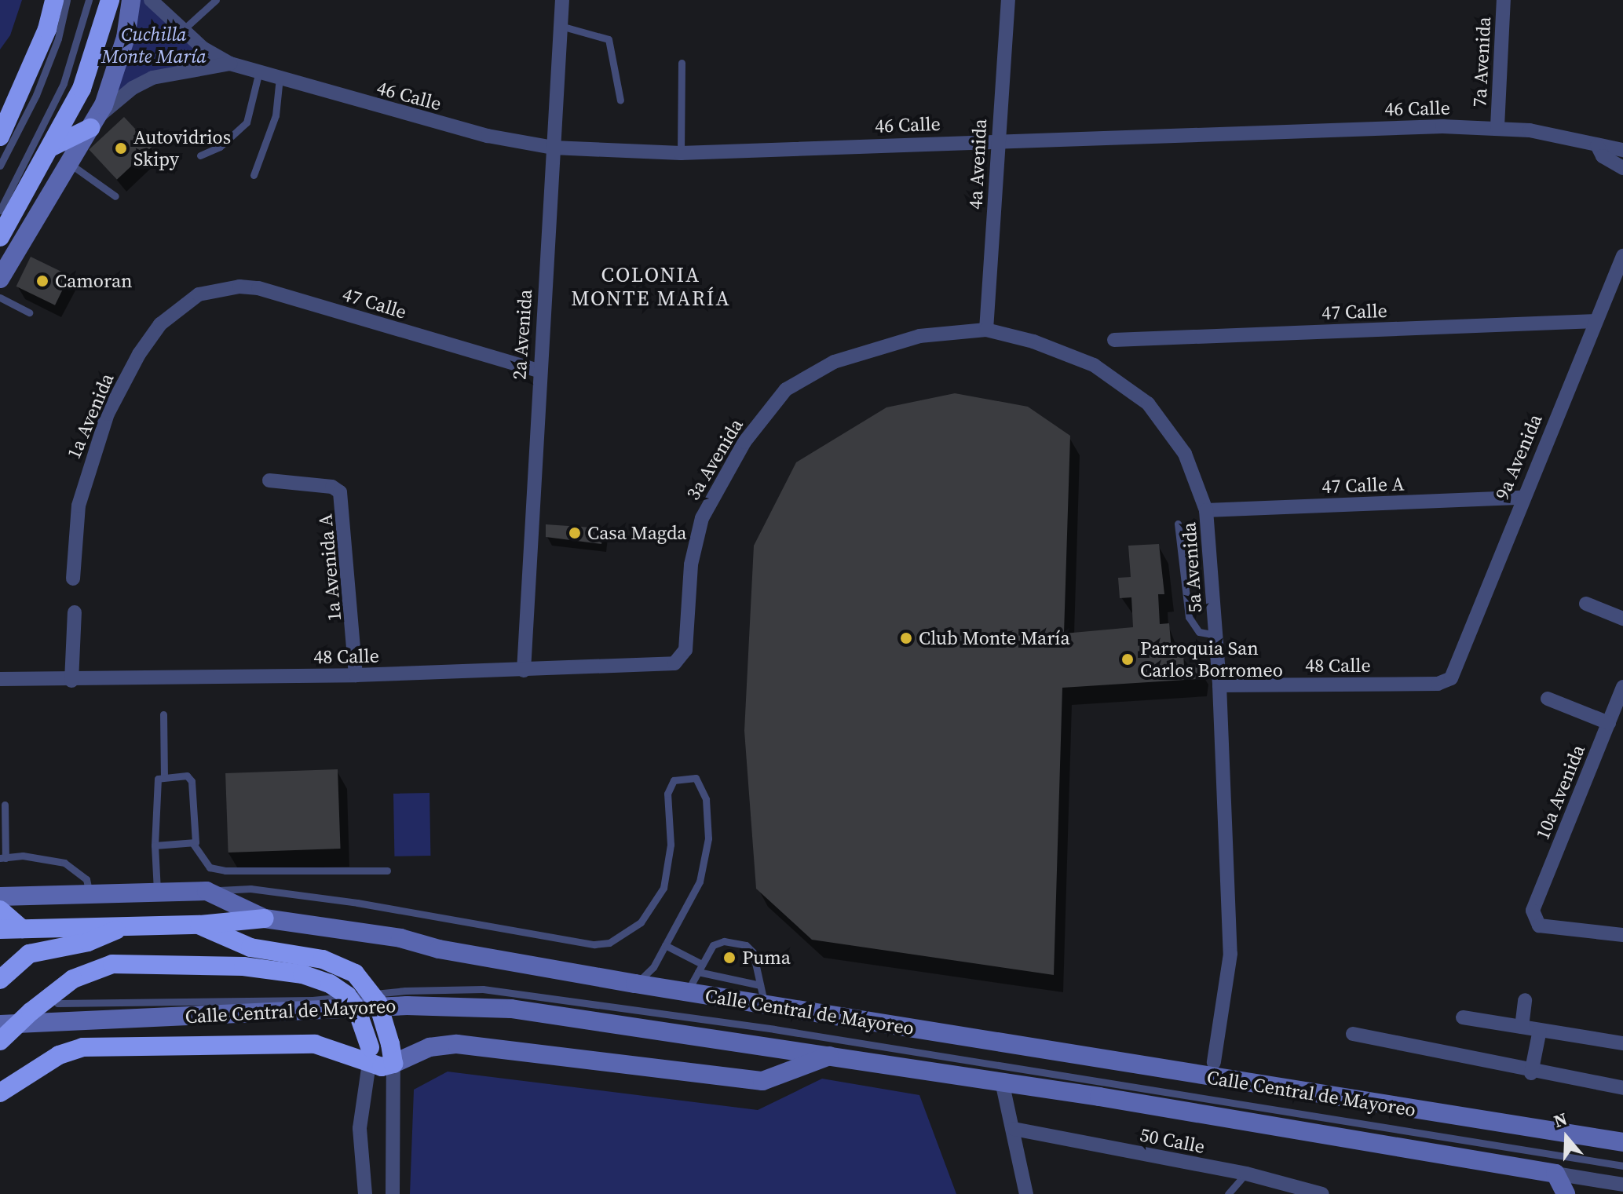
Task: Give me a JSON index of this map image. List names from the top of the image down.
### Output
{
  "streets": {
    "main road": ["Calle Central de Mayoreo"],
    "street": [
      "7a Avenida",
      "46 Calle",
      "4a Avenida",
      "47 Calle",
      "2a Avenida",
      "1a Avenida",
      "9a Avenida",
      "3a Avenida",
      "47 Calle A",
      "1a Avenida A",
      "5a Avenida",
      "48 Calle",
      "10a Avenida",
      "50 Calle"
    ]
  },
  "crossings": [
    ["7a Avenida", "46 Calle"],
    ["46 Calle", "4a Avenida"],
    ["46 Calle", "2a Avenida"],
    ["4a Avenida", "3a Avenida"],
    ["4a Avenida", "5a Avenida"],
    ["47 Calle", "2a Avenida"],
    ["47 Calle", "1a Avenida"],
    ["47 Calle", "9a Avenida"],
    ["2a Avenida", "48 Calle"],
    ["9a Avenida", "47 Calle A"],
    ["9a Avenida", "48 Calle"],
    ["3a Avenida", "5a Avenida"],
    ["3a Avenida", "48 Calle"],
    ["47 Calle A", "5a Avenida"],
    ["1a Avenida A", "48 Calle"],
    ["5a Avenida", "48 Calle"]
  ],
  "districts": ["COLONIA MONTE MARÍA"],
  "parks": ["Cuchilla Monte María"],
  "places": [
    "Autovidrios Skipy",
    "Camoran",
    "Casa Magda",
    "Club Monte María",
    "Parroquia San Carlos Borromeo",
    "Puma"
  ],
  "north": "top"
}
